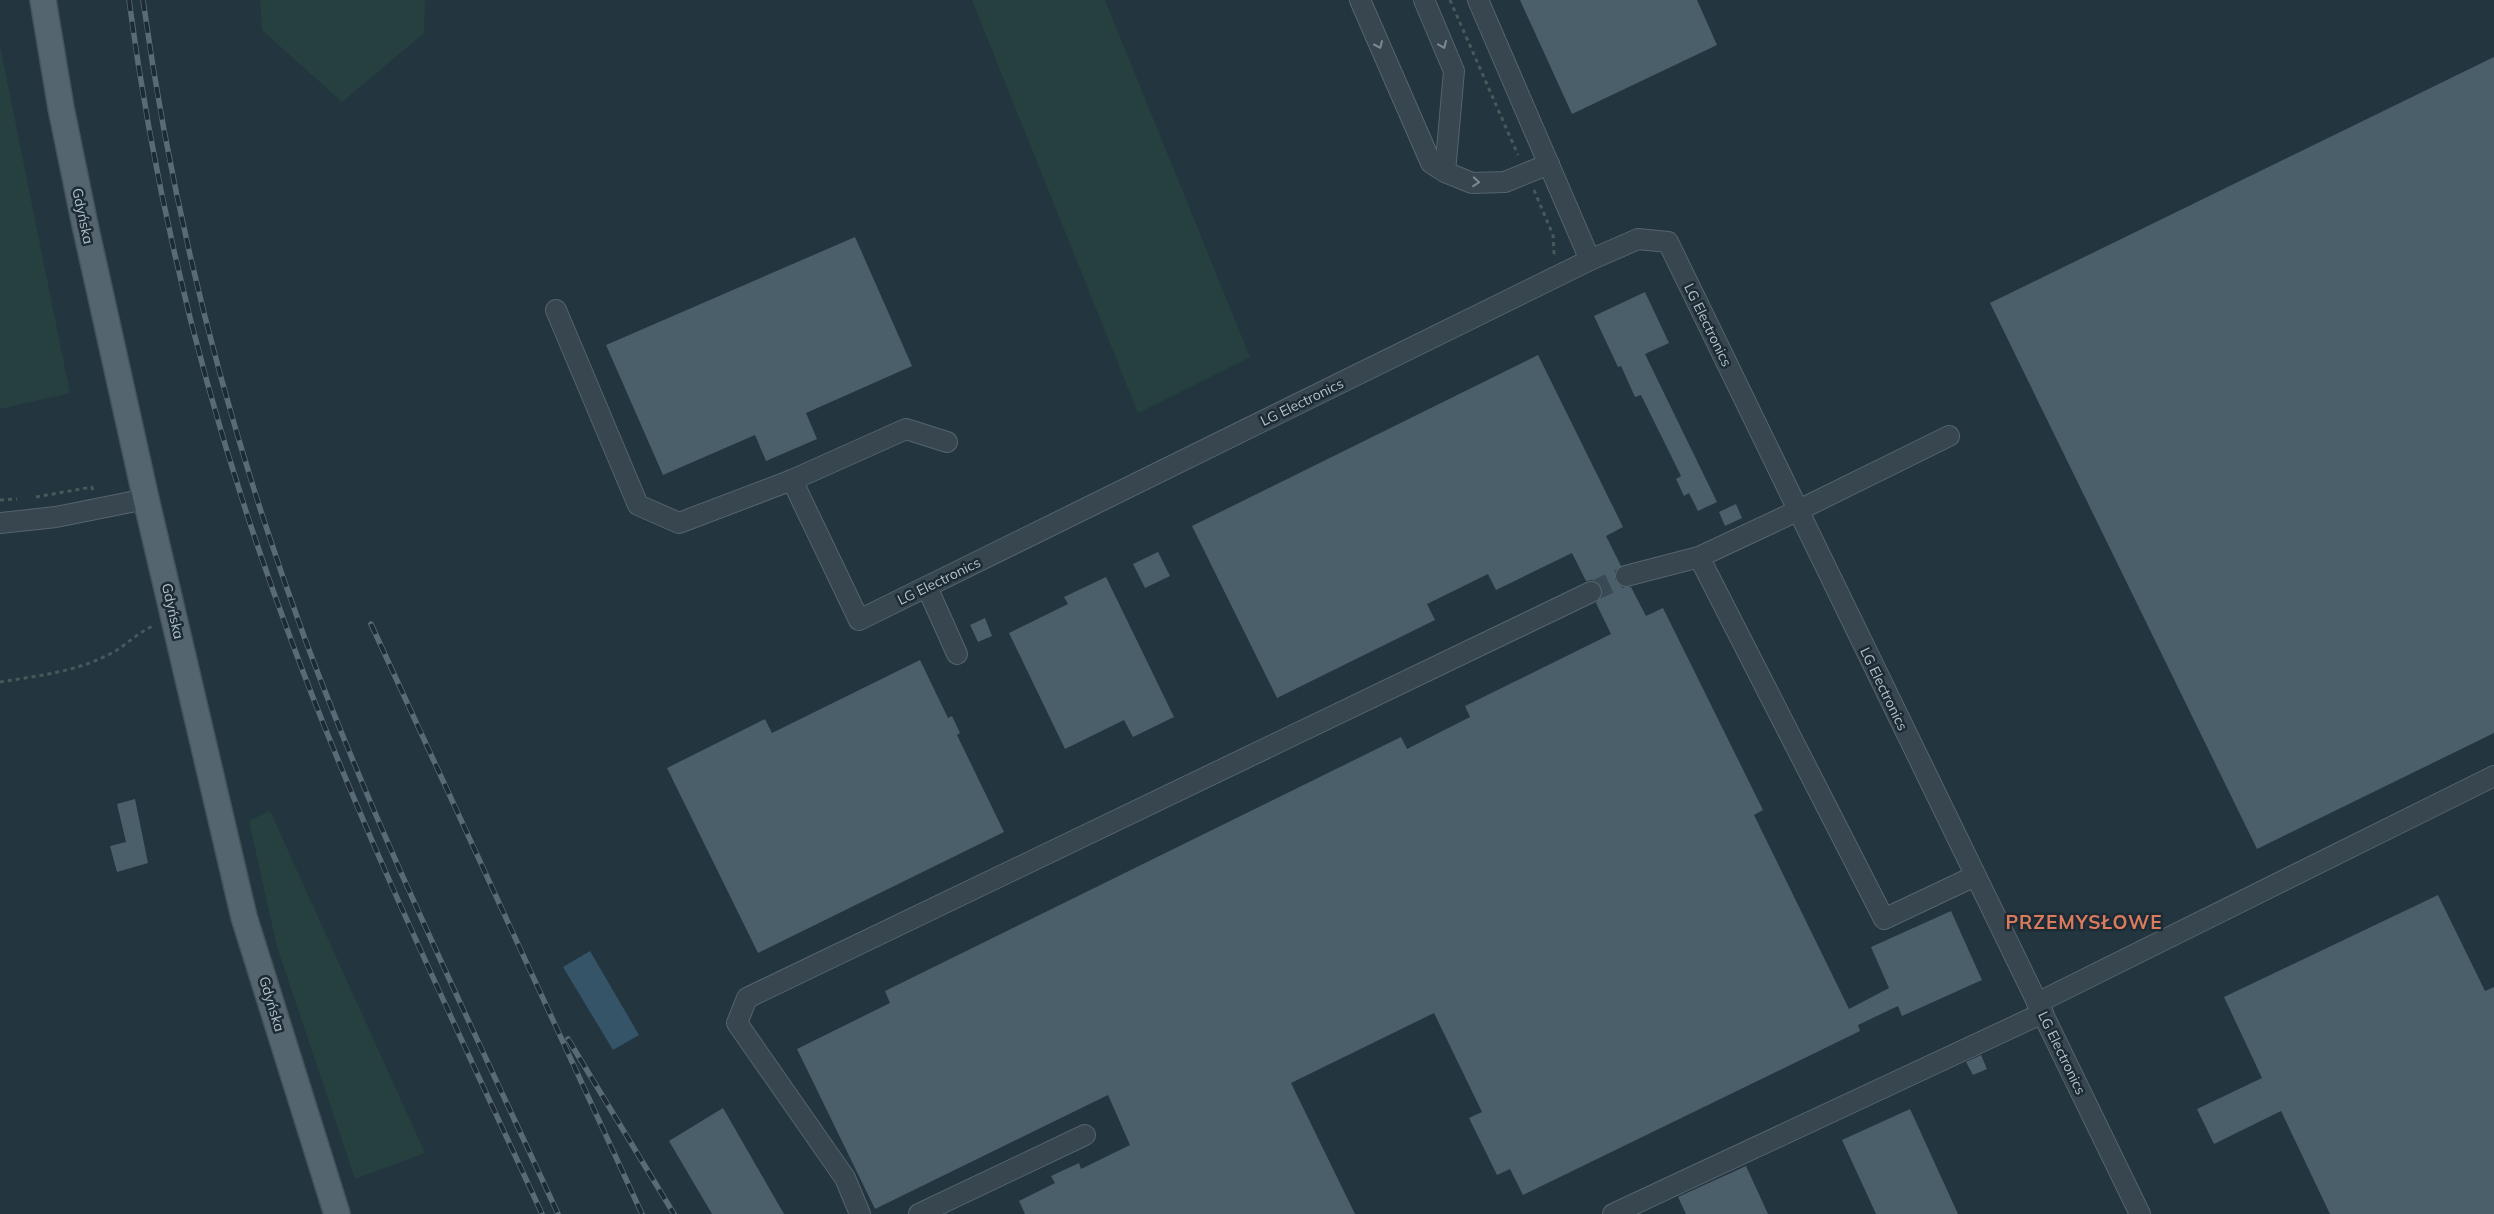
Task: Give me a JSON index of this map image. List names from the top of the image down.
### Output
{
  "streets": {
    "main road": ["Gdyńska"],
    "street": ["LG Electronics"]
  },
  "districts": ["PRZEMYSŁOWE"]
}
